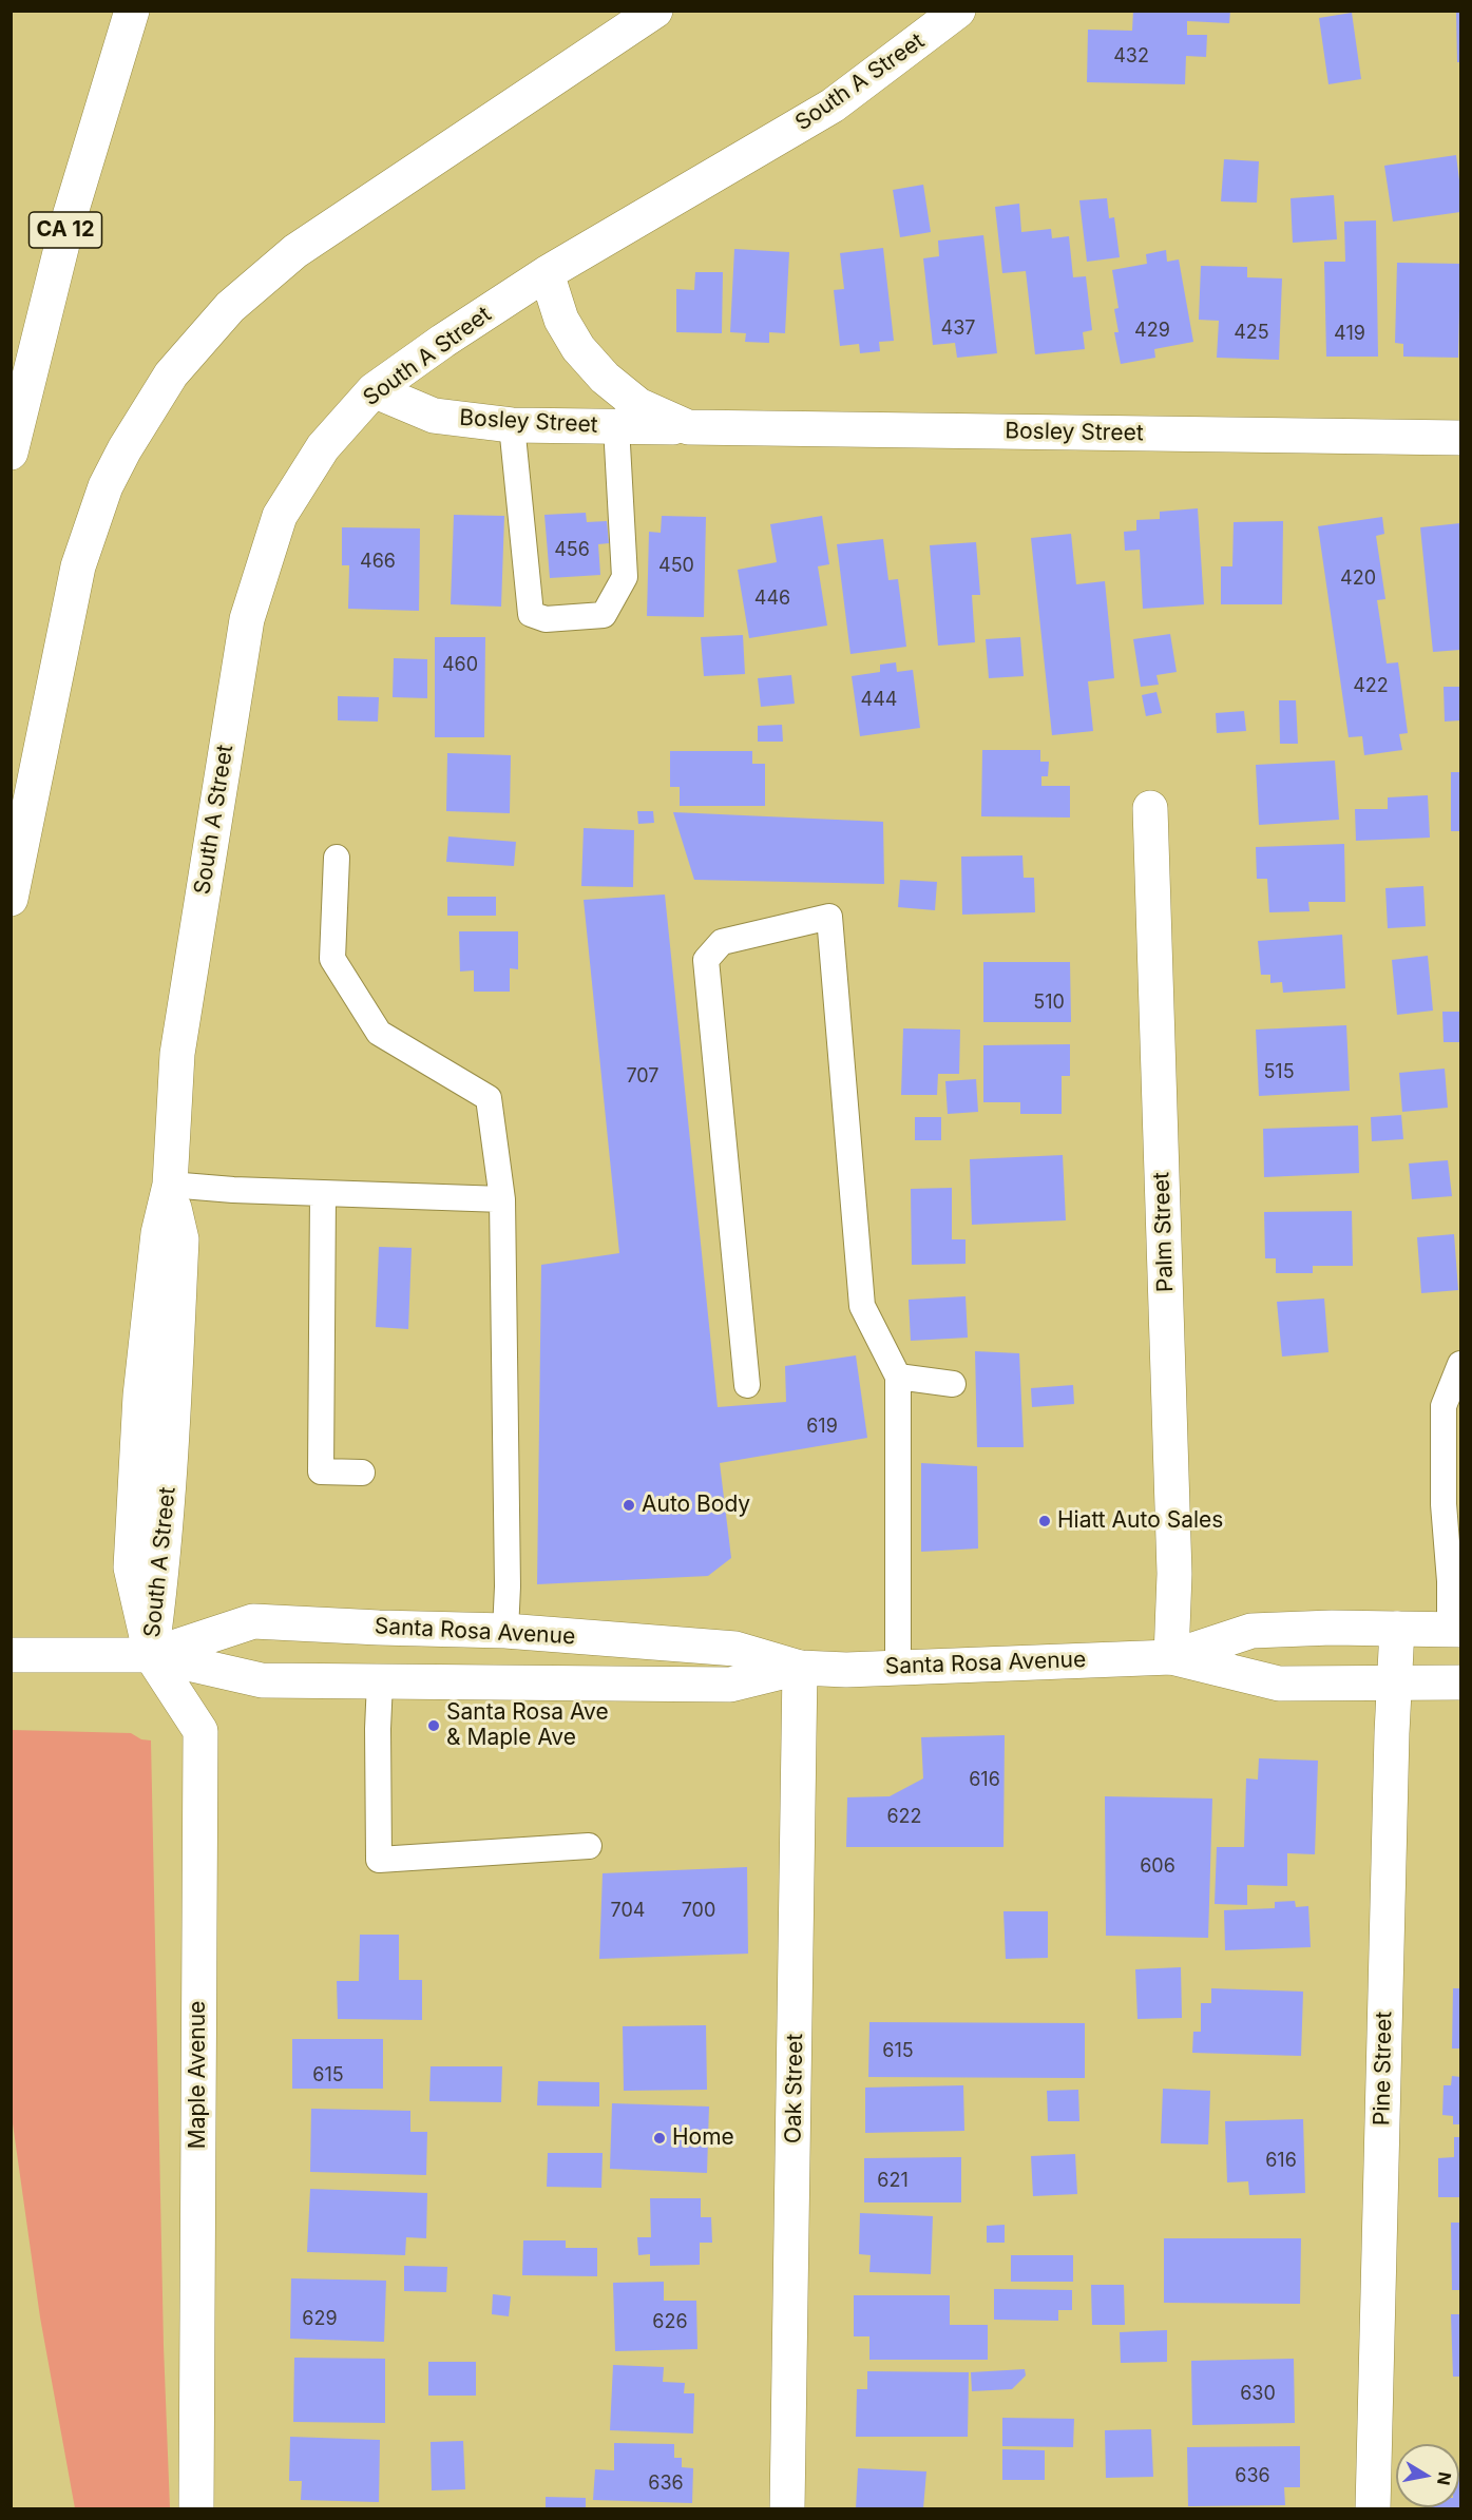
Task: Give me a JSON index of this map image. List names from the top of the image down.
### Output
{
  "streets": {
    "main road": [
      "South A Street",
      "CA 12",
      "Bosley Street",
      "Palm Street",
      "Santa Rosa Avenue",
      "Pine Street",
      "Maple Avenue",
      "Oak Street"
    ]
  },
  "crossings": [
    ["South A Street", "Bosley Street"],
    ["South A Street", "Santa Rosa Avenue"],
    ["South A Street", "Maple Avenue"],
    ["Palm Street", "Santa Rosa Avenue"],
    ["Santa Rosa Avenue", "Pine Street"],
    ["Santa Rosa Avenue", "Maple Avenue"],
    ["Santa Rosa Avenue", "Oak Street"]
  ],
  "places": [
    "Auto Body",
    "Hiatt Auto Sales",
    "Santa Rosa Ave & Maple Ave",
    "Home"
  ],
  "house_numbers": [
    "432",
    "437",
    "429",
    "425",
    "419",
    "456",
    "466",
    "450",
    "420",
    "446",
    "460",
    "422",
    "444",
    "510",
    "515",
    "707",
    "619",
    "616",
    "622",
    "606",
    "704",
    "700",
    "615",
    "615",
    "616",
    "621",
    "629",
    "626",
    "630",
    "636",
    "636"
  ],
  "north": "right"
}
